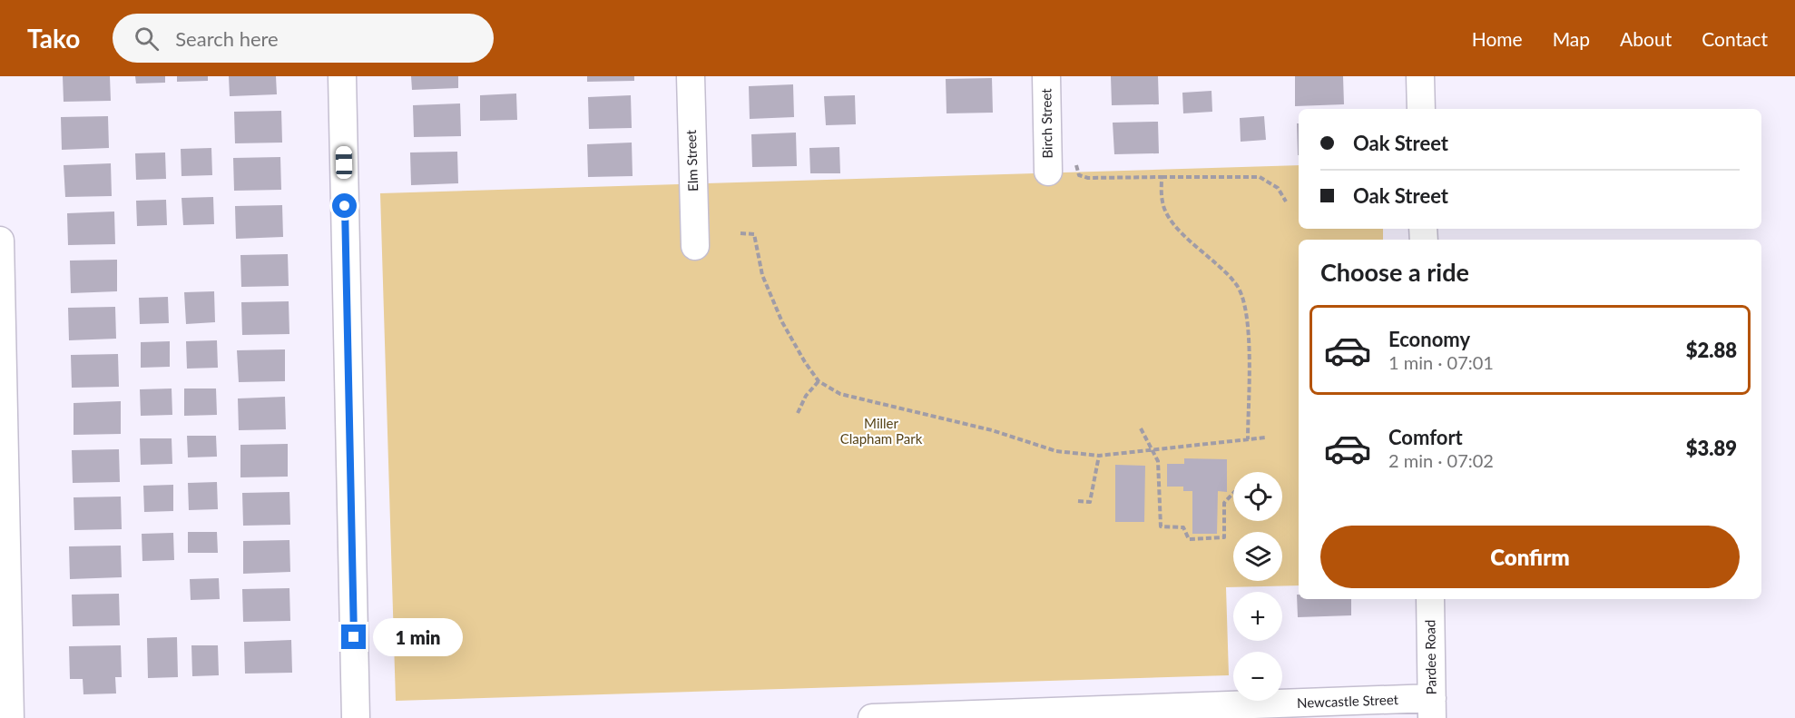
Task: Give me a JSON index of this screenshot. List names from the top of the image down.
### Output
{
  "streets": {
    "street": [
      "Birch Street",
      "Elm Street",
      "Pardee Road",
      "Newcastle Street"
    ]
  },
  "crossings": [
    ["Pardee Road", "Newcastle Street"]
  ],
  "parks": ["Miller Clapham Park"],
  "page": {
    "header": "Tako",
    "search": "Search here",
    "nav": [
      "Home",
      "Map",
      "About",
      "Contact"
    ],
    "banner": ["Oak Street", "Oak Street"],
    "heading": "Choose a ride",
    "list": [
      {
        "name": "Economy",
        "note": "1 min · 07:01",
        "value": "$2.88"
      },
      {
        "name": "Comfort",
        "note": "2 min · 07:02",
        "value": "$3.89"
      }
    ],
    "map_buttons": ["+", "−"],
    "buttons": "Confirm",
    "bubble": "1 min"
  }
}
